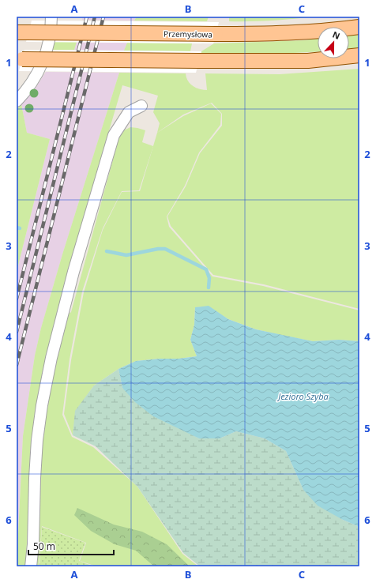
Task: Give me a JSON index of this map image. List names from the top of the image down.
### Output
{
  "streets": {
    "main road": ["Przemysłowa"]
  },
  "water": ["Jezioro Szyba"],
  "scale_bar": "50 m",
  "north": "top",
  "grid": {
    "columns": ["A", "B", "C"],
    "rows": [
      "1",
      "2",
      "3",
      "4",
      "5",
      "6"
    ]
  }
}
